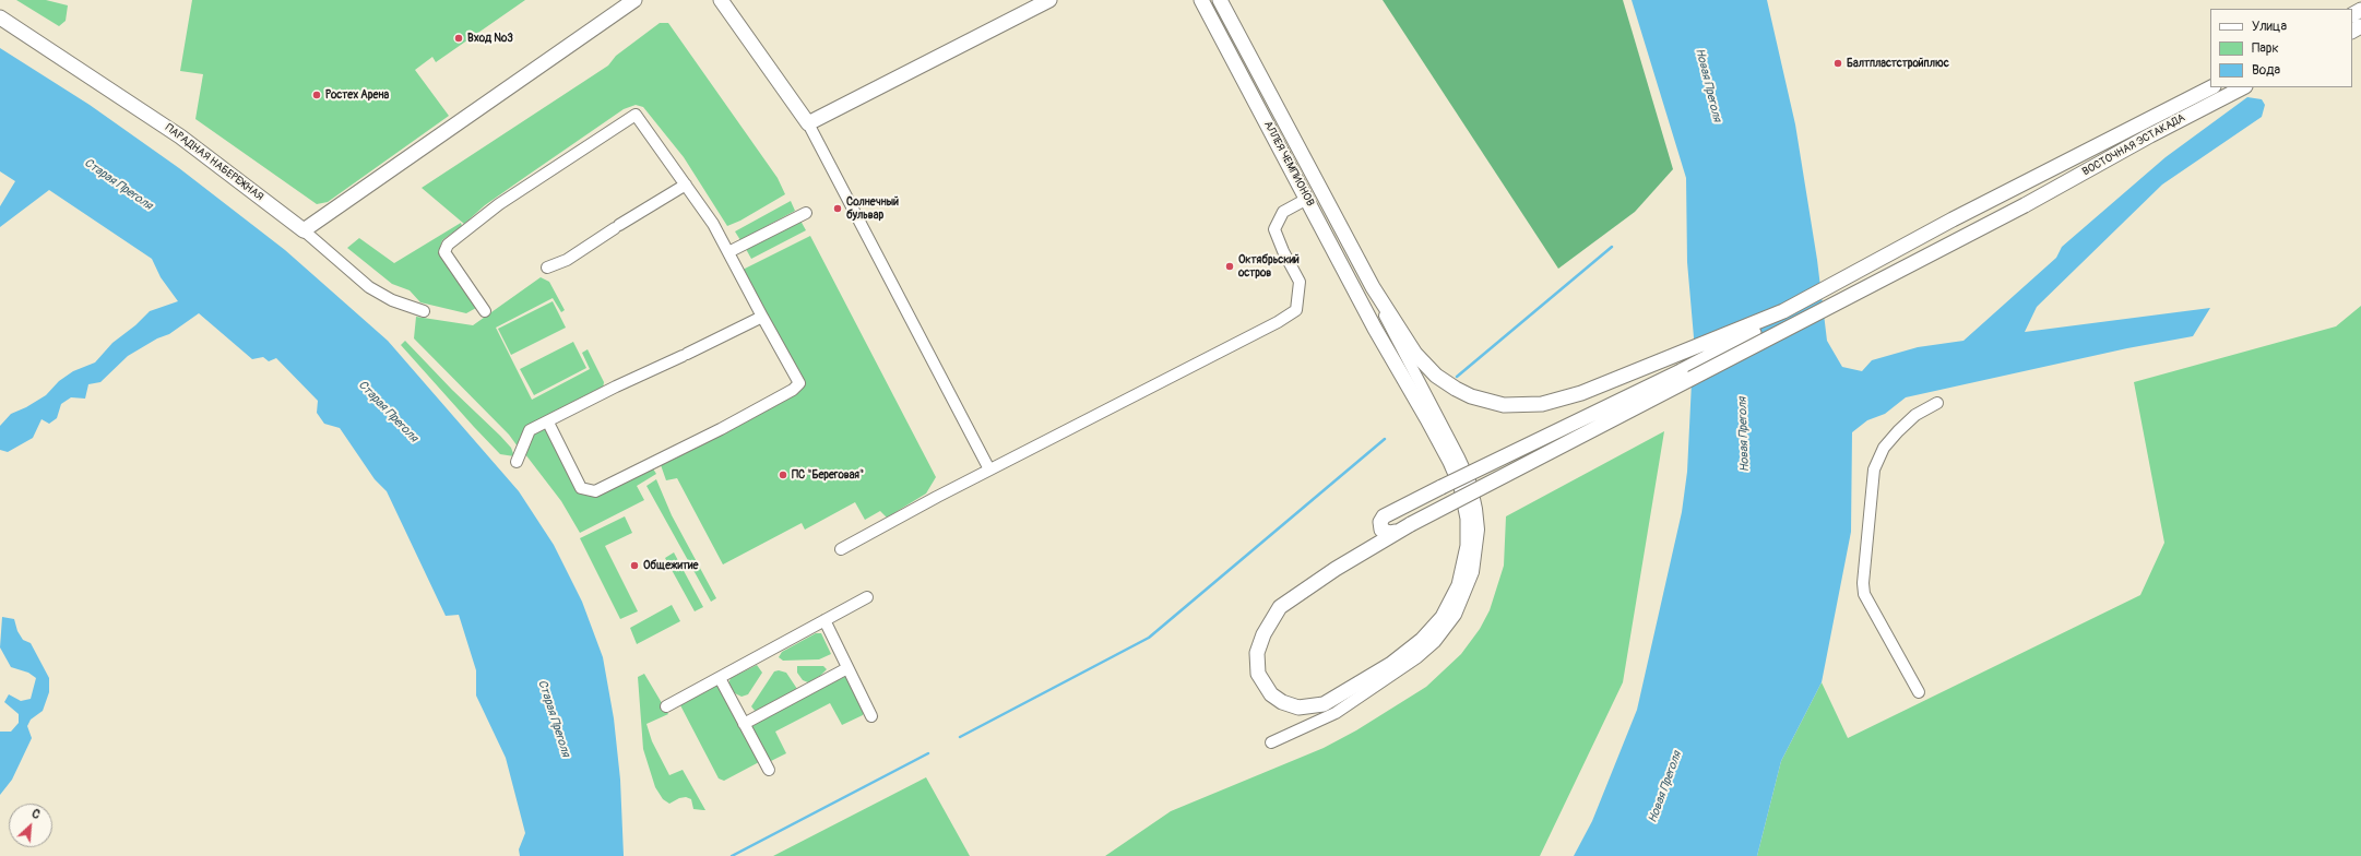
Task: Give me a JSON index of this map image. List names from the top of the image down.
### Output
{
  "streets": {
    "main road": ["ВОСТОЧНАЯ ЭСТАКАДА", "ПАРАДНАЯ НАБЕРЕЖНАЯ", "АЛЛЕЯ ЧЕМПИОНОВ"]
  },
  "crossings": [
    ["ВОСТОЧНАЯ ЭСТАКАДА", "АЛЛЕЯ ЧЕМПИОНОВ"]
  ],
  "water": ["Новая Преголя", "Старая Преголя"],
  "places": [
    "Вход №3",
    "Балтпластстройплюс",
    "Ростех Арена",
    "Солнечный бульвар",
    "Октябрьский остров",
    "ПС \"Береговая\"",
    "Общежитие"
  ],
  "legend": ["Улица", "Парк", "Вода"],
  "north": "top right"
}
